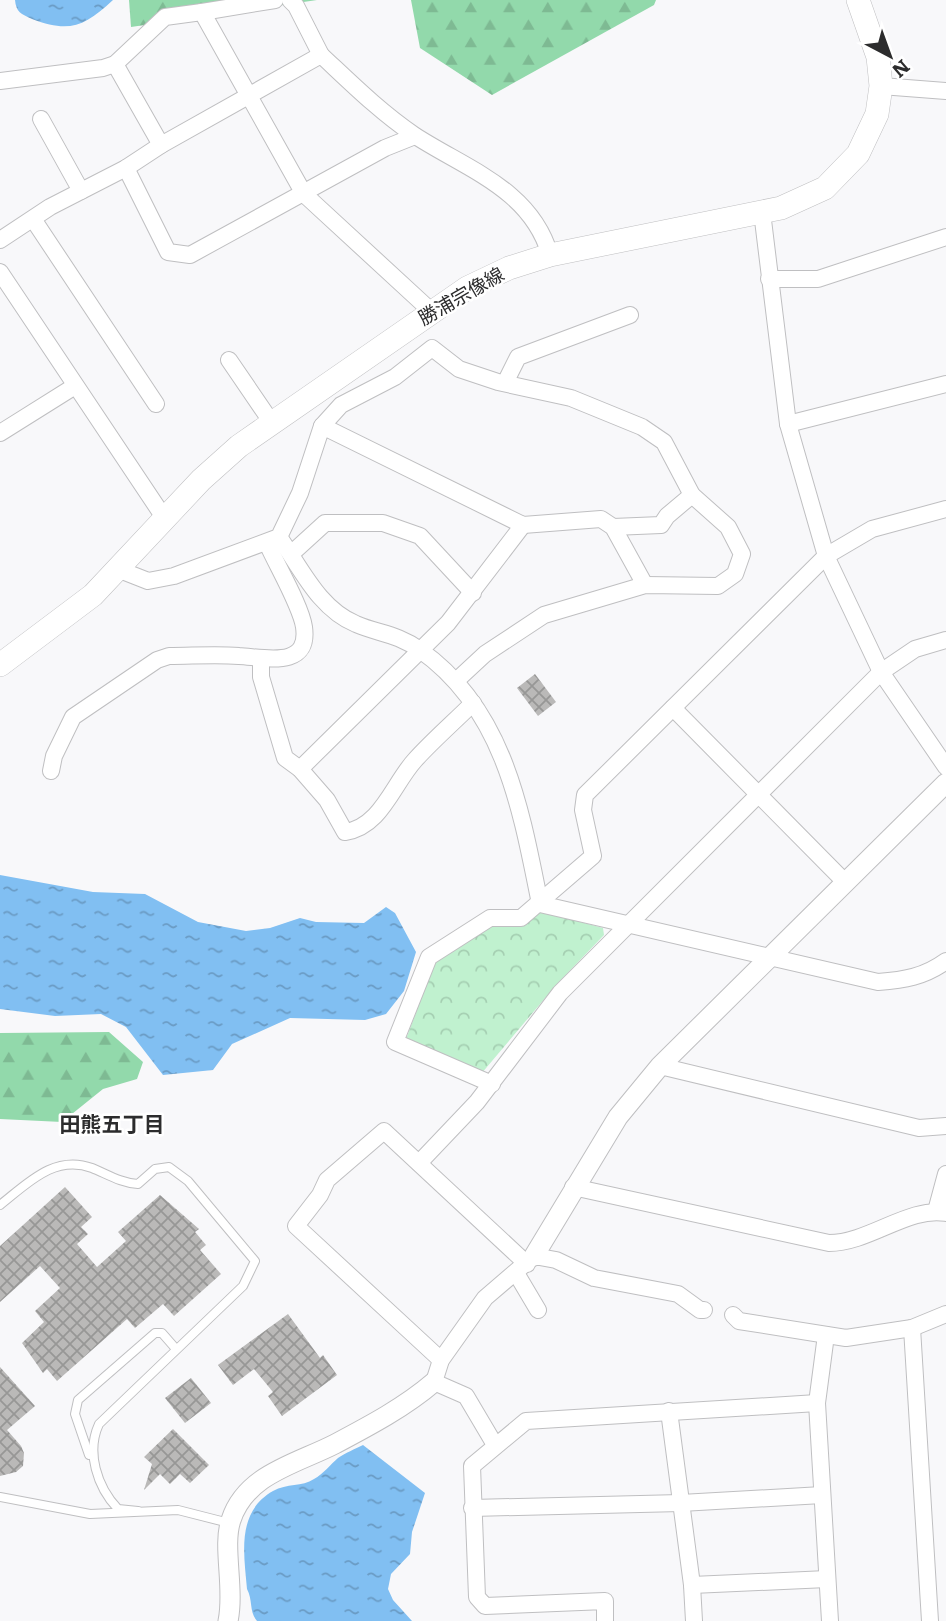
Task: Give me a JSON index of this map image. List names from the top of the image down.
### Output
{
  "streets": {
    "main road": ["勝浦宗像線"]
  },
  "districts": ["田熊五丁目"],
  "north": "bottom right"
}
